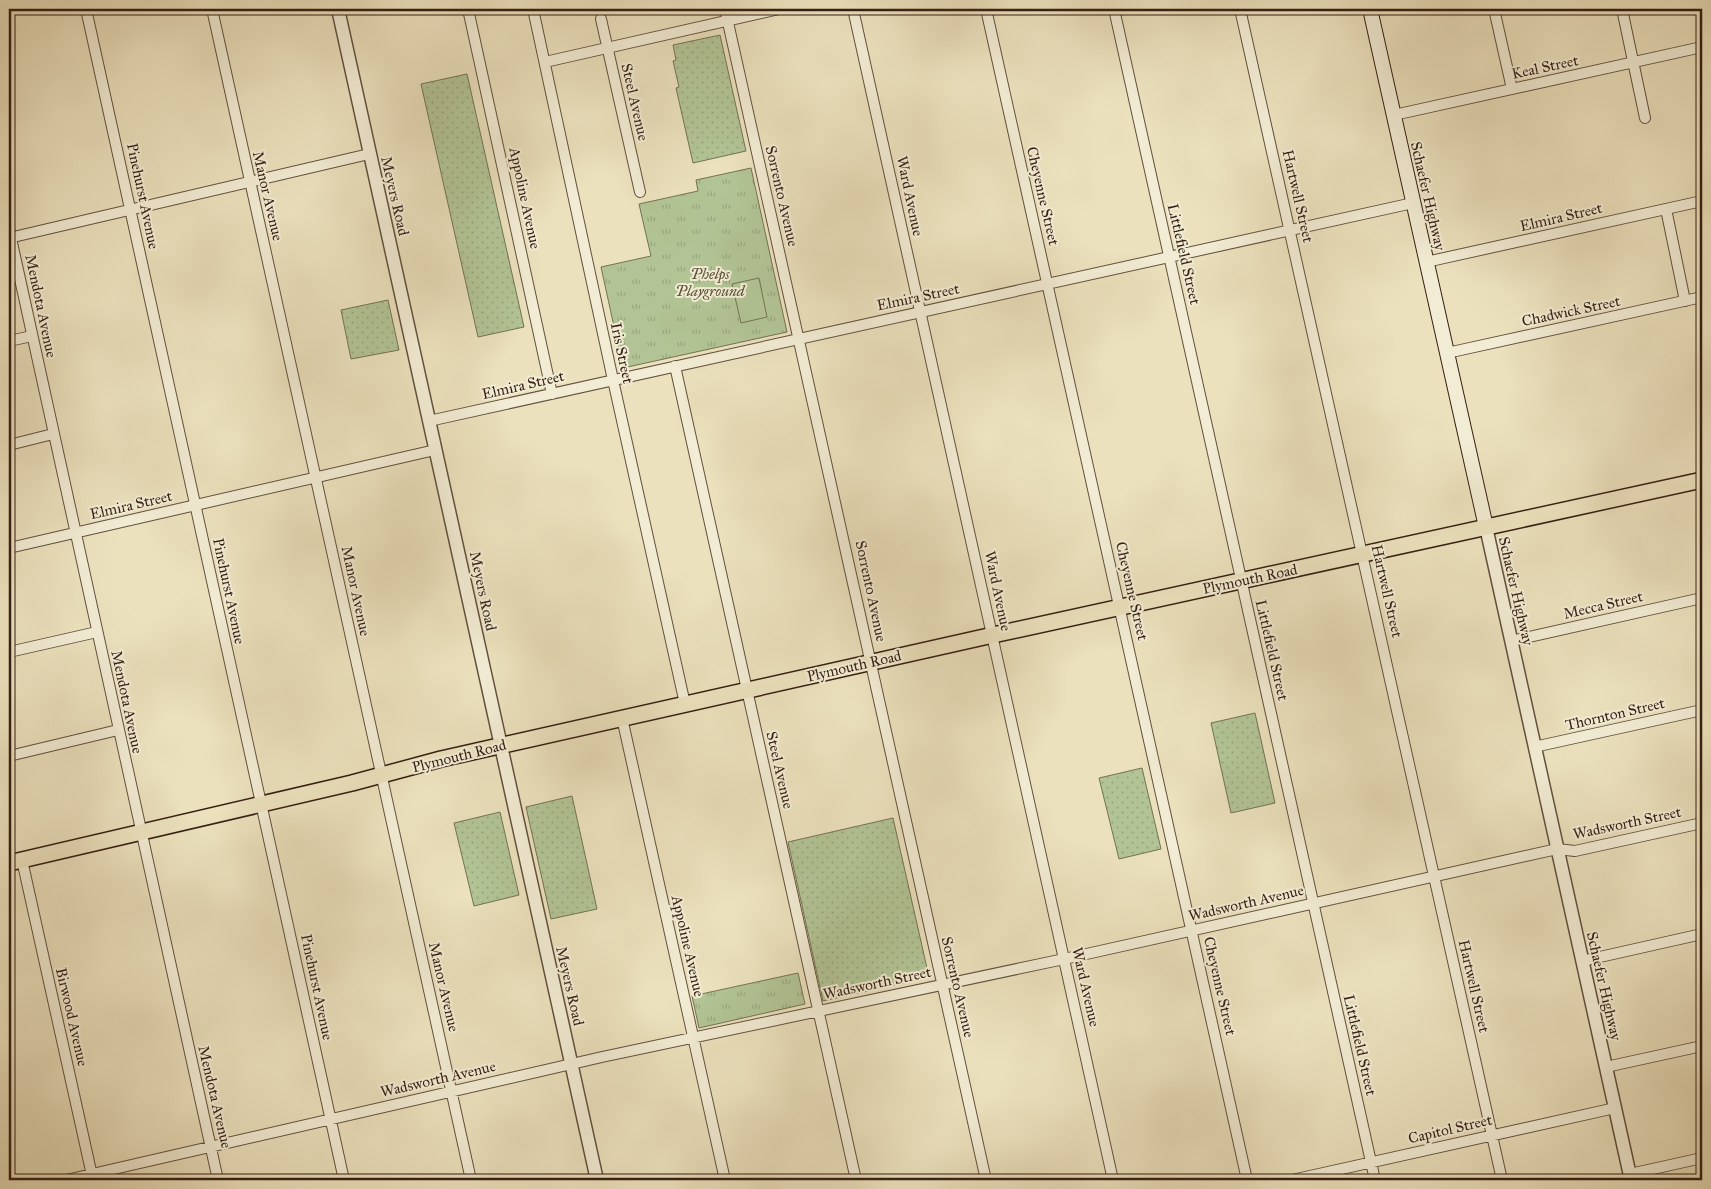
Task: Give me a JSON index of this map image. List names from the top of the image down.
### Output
{
  "streets": {
    "main road": ["Schaefer Highway", "Plymouth Road"],
    "street": [
      "Keal Street",
      "Steel Avenue",
      "Pinehurst Avenue",
      "Manor Avenue",
      "Meyers Road",
      "Sorrento Avenue",
      "Ward Avenue",
      "Cheyenne Street",
      "Hartwell Street",
      "Appoline Avenue",
      "Elmira Street",
      "Littlefield Street",
      "Mendota Avenue",
      "Chadwick Street",
      "Iris Street",
      "Mecca Street",
      "Thornton Street",
      "Wadsworth Street",
      "Wadsworth Avenue",
      "Birwood Avenue",
      "Capitol Street"
    ]
  },
  "crossings": [
    ["Keal Street", "Schaefer Highway"],
    ["Steel Avenue", "Elmira Street"],
    ["Steel Avenue", "Plymouth Road"],
    ["Steel Avenue", "Wadsworth Street"],
    ["Steel Avenue", "Wadsworth Avenue"],
    ["Pinehurst Avenue", "Elmira Street"],
    ["Pinehurst Avenue", "Plymouth Road"],
    ["Pinehurst Avenue", "Wadsworth Avenue"],
    ["Manor Avenue", "Elmira Street"],
    ["Manor Avenue", "Plymouth Road"],
    ["Manor Avenue", "Wadsworth Avenue"],
    ["Meyers Road", "Elmira Street"],
    ["Meyers Road", "Plymouth Road"],
    ["Meyers Road", "Wadsworth Avenue"],
    ["Sorrento Avenue", "Elmira Street"],
    ["Sorrento Avenue", "Plymouth Road"],
    ["Sorrento Avenue", "Wadsworth Street"],
    ["Sorrento Avenue", "Wadsworth Avenue"],
    ["Ward Avenue", "Elmira Street"],
    ["Ward Avenue", "Plymouth Road"],
    ["Ward Avenue", "Wadsworth Avenue"],
    ["Cheyenne Street", "Elmira Street"],
    ["Cheyenne Street", "Plymouth Road"],
    ["Cheyenne Street", "Wadsworth Avenue"],
    ["Hartwell Street", "Elmira Street"],
    ["Hartwell Street", "Plymouth Road"],
    ["Hartwell Street", "Wadsworth Avenue"],
    ["Hartwell Street", "Capitol Street"],
    ["Schaefer Highway", "Elmira Street"],
    ["Schaefer Highway", "Chadwick Street"],
    ["Schaefer Highway", "Plymouth Road"],
    ["Schaefer Highway", "Mecca Street"],
    ["Schaefer Highway", "Thornton Street"],
    ["Schaefer Highway", "Wadsworth Street"],
    ["Schaefer Highway", "Wadsworth Avenue"],
    ["Schaefer Highway", "Capitol Street"],
    ["Appoline Avenue", "Elmira Street"],
    ["Appoline Avenue", "Plymouth Road"],
    ["Appoline Avenue", "Wadsworth Avenue"],
    ["Elmira Street", "Littlefield Street"],
    ["Elmira Street", "Mendota Avenue"],
    ["Elmira Street", "Iris Street"],
    ["Littlefield Street", "Plymouth Road"],
    ["Littlefield Street", "Wadsworth Avenue"],
    ["Littlefield Street", "Capitol Street"],
    ["Mendota Avenue", "Plymouth Road"],
    ["Mendota Avenue", "Wadsworth Avenue"],
    ["Iris Street", "Plymouth Road"],
    ["Plymouth Road", "Birwood Avenue"],
    ["Wadsworth Street", "Wadsworth Avenue"],
    ["Wadsworth Avenue", "Birwood Avenue"]
  ],
  "parks": ["Phelps Playground"]
}
